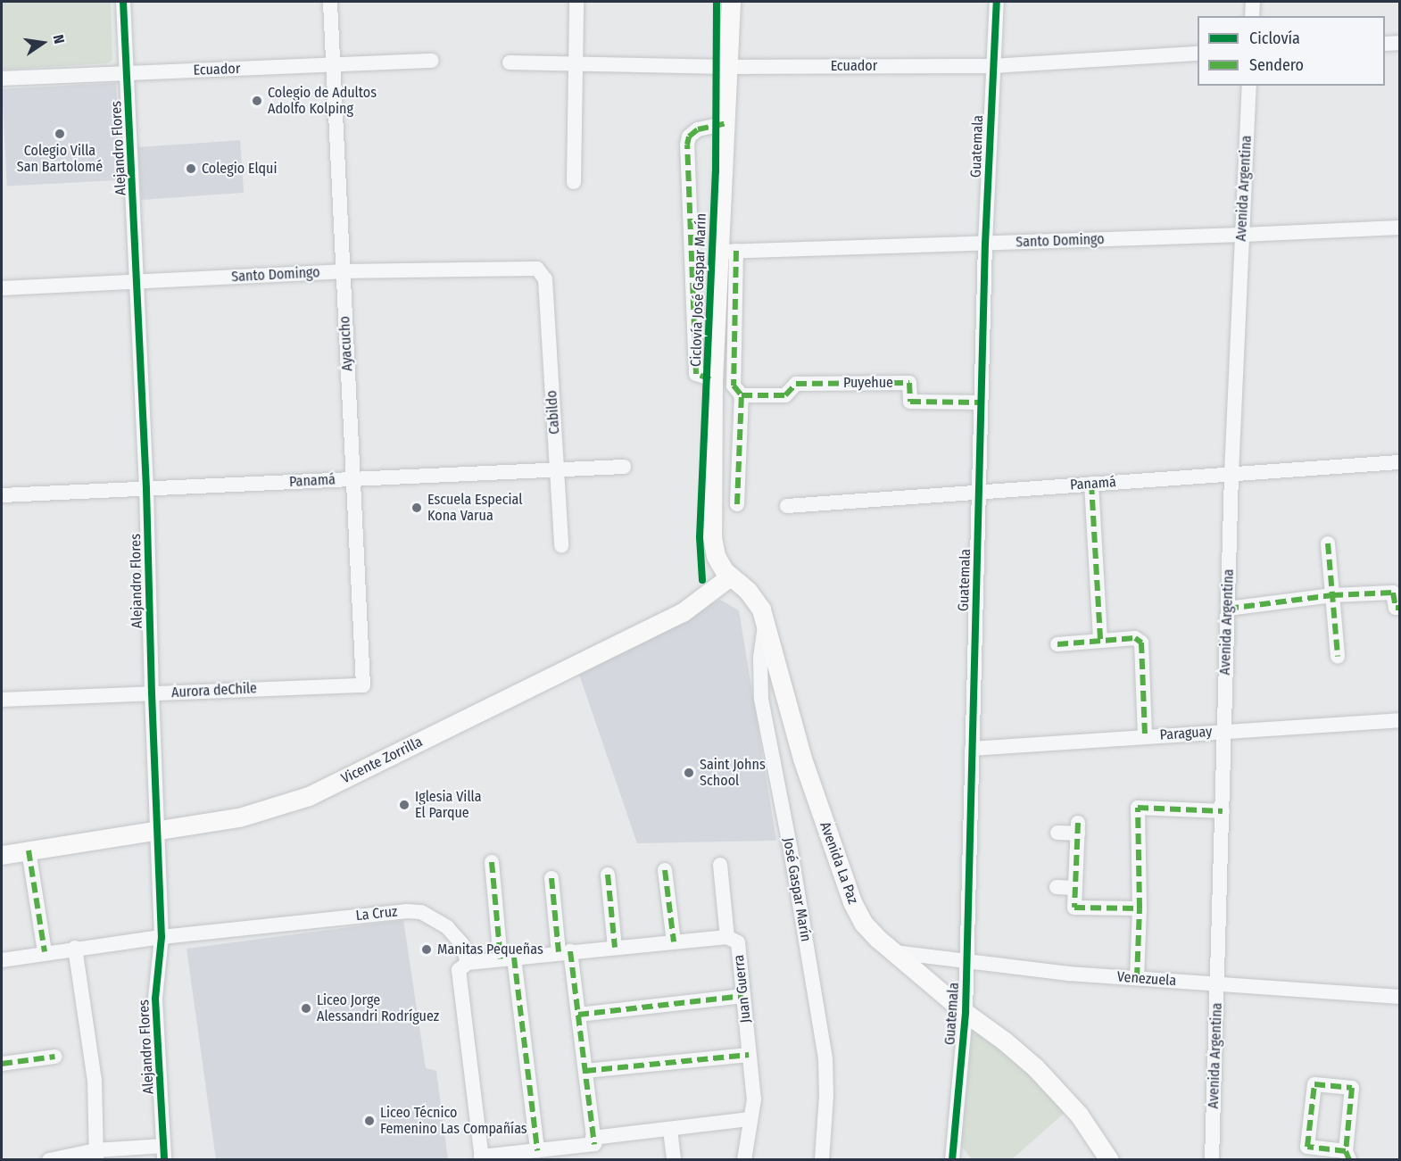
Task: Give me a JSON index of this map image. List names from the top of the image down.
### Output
{
  "streets": {
    "main road": ["Vicente Zorrilla", "Avenida La Paz"],
    "street": [
      "Ecuador",
      "Guatemala",
      "Alejandro Flores",
      "Avenida Argentina",
      "Santo Domingo",
      "Ayacucho",
      "Puyehue",
      "Cabildo",
      "Panamá",
      "Aurora deChile",
      "Paraguay",
      "José Gaspar Marín",
      "La Cruz",
      "Venezuela",
      "Juan Guerra"
    ],
    "cycle path": ["Ciclovía José Gaspar Marín"]
  },
  "crossings": [
    ["Ecuador", "Guatemala"],
    ["Ecuador", "Alejandro Flores"],
    ["Ecuador", "Ayacucho"],
    ["Guatemala", "Santo Domingo"],
    ["Guatemala", "Puyehue"],
    ["Guatemala", "Panamá"],
    ["Guatemala", "Paraguay"],
    ["Guatemala", "Avenida La Paz"],
    ["Guatemala", "Venezuela"],
    ["Alejandro Flores", "Santo Domingo"],
    ["Alejandro Flores", "Panamá"],
    ["Alejandro Flores", "Aurora deChile"],
    ["Alejandro Flores", "Vicente Zorrilla"],
    ["Alejandro Flores", "La Cruz"],
    ["Avenida Argentina", "Santo Domingo"],
    ["Avenida Argentina", "Panamá"],
    ["Avenida Argentina", "Paraguay"],
    ["Avenida Argentina", "Venezuela"],
    ["Santo Domingo", "Ayacucho"],
    ["Santo Domingo", "Cabildo"],
    ["Ayacucho", "Panamá"],
    ["Ayacucho", "Aurora deChile"],
    ["Cabildo", "Panamá"],
    ["Vicente Zorrilla", "Avenida La Paz"],
    ["Avenida La Paz", "José Gaspar Marín"],
    ["Avenida La Paz", "Venezuela"]
  ],
  "places": [
    "Colegio de Adultos Adolfo Kolping",
    "Colegio Villa San Bartolomé",
    "Colegio Elqui",
    "Escuela Especial Kona Varua",
    "Saint Johns School",
    "Iglesia Villa El Parque",
    "Manitas Pequeñas",
    "Liceo Jorge Alessandri Rodríguez",
    "Liceo Técnico Femenino Las Compañías"
  ],
  "legend": ["Ciclovía", "Sendero"],
  "north": "right"
}
